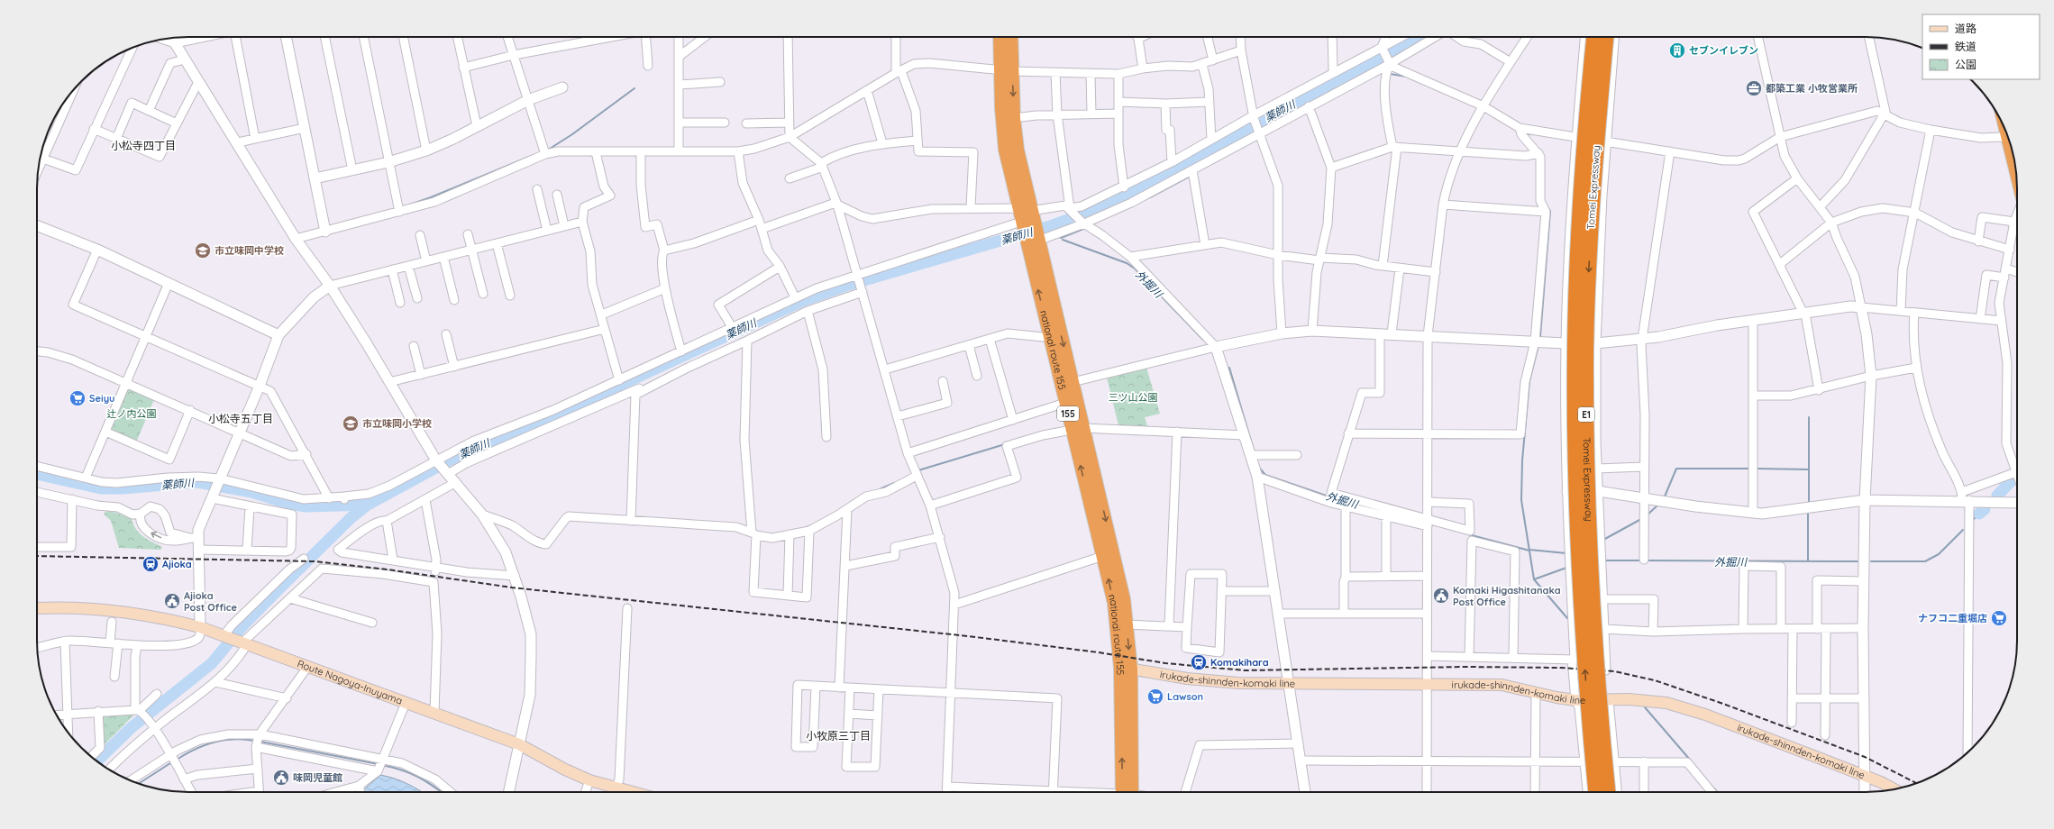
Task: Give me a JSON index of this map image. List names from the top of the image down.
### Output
{
  "streets": {
    "highway": [
      "Tomei Expressway",
      "national route 155",
      "155",
      "E1"
    ],
    "main road": ["irukade-shinnden-komaki line", "Route Nagoya-Inuyama"]
  },
  "crossings": [
    ["national route 155", "irukade-shinnden-komaki line"]
  ],
  "districts": ["小松寺四丁目", "小松寺五丁目", "小牧原三丁目"],
  "water": ["薬師川", "外掘川"],
  "parks": ["三ツ山公園", "辻ノ内公園"],
  "places": {
    "building": ["セブンイレブン"],
    "office": ["都築工業 小牧営業所"],
    "school or university": ["市立味岡中学校", "市立味岡小学校"],
    "supermarket": ["Seiyu", "ナフコ二重堀店", "Lawson"],
    "station": ["Ajioka", "Komakihara"],
    "public building": ["Komaki Higashitanaka Post Office", "Ajioka Post Office", "味岡児童館"]
  },
  "legend": ["道路", "鉄道", "公園"]
}
